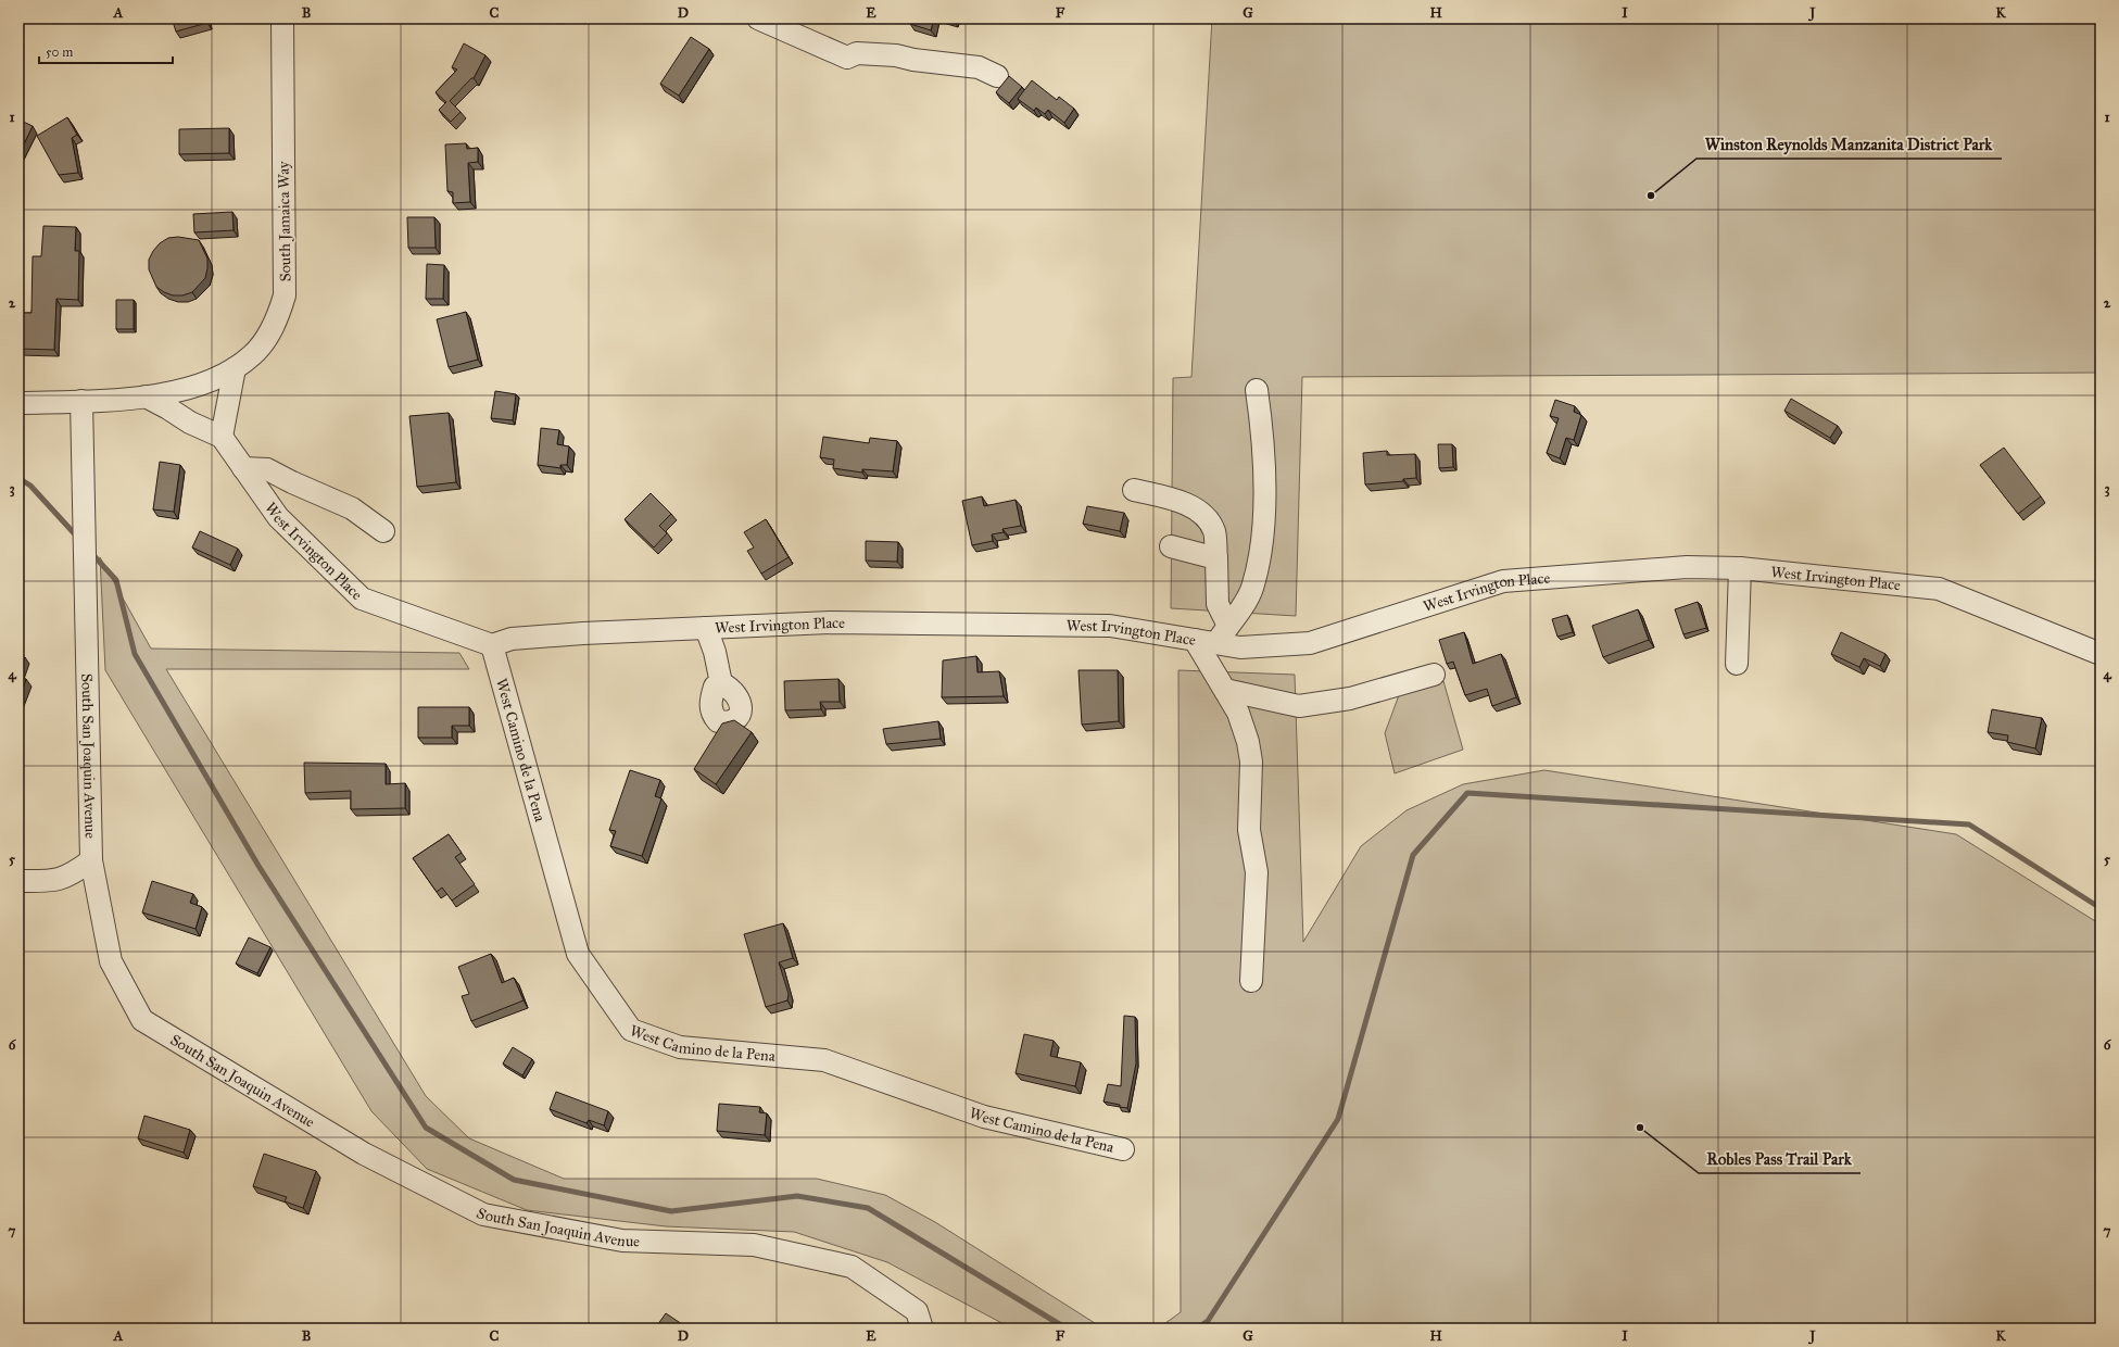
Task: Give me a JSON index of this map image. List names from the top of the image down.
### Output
{
  "streets": {
    "street": [
      "South Jamaica Way",
      "West Irvington Place",
      "West Camino de la Pena",
      "South San Joaquin Avenue"
    ]
  },
  "crossings": [
    ["West Irvington Place", "West Camino de la Pena"]
  ],
  "places": ["Winston Reynolds Manzanita District Park", "Robles Pass Trail Park"],
  "scale_bar": "50 m",
  "grid": {
    "columns": [
      "A",
      "B",
      "C",
      "D",
      "E",
      "F",
      "G",
      "H",
      "I",
      "J",
      "K"
    ],
    "rows": [
      "1",
      "2",
      "3",
      "4",
      "5",
      "6",
      "7"
    ]
  }
}
